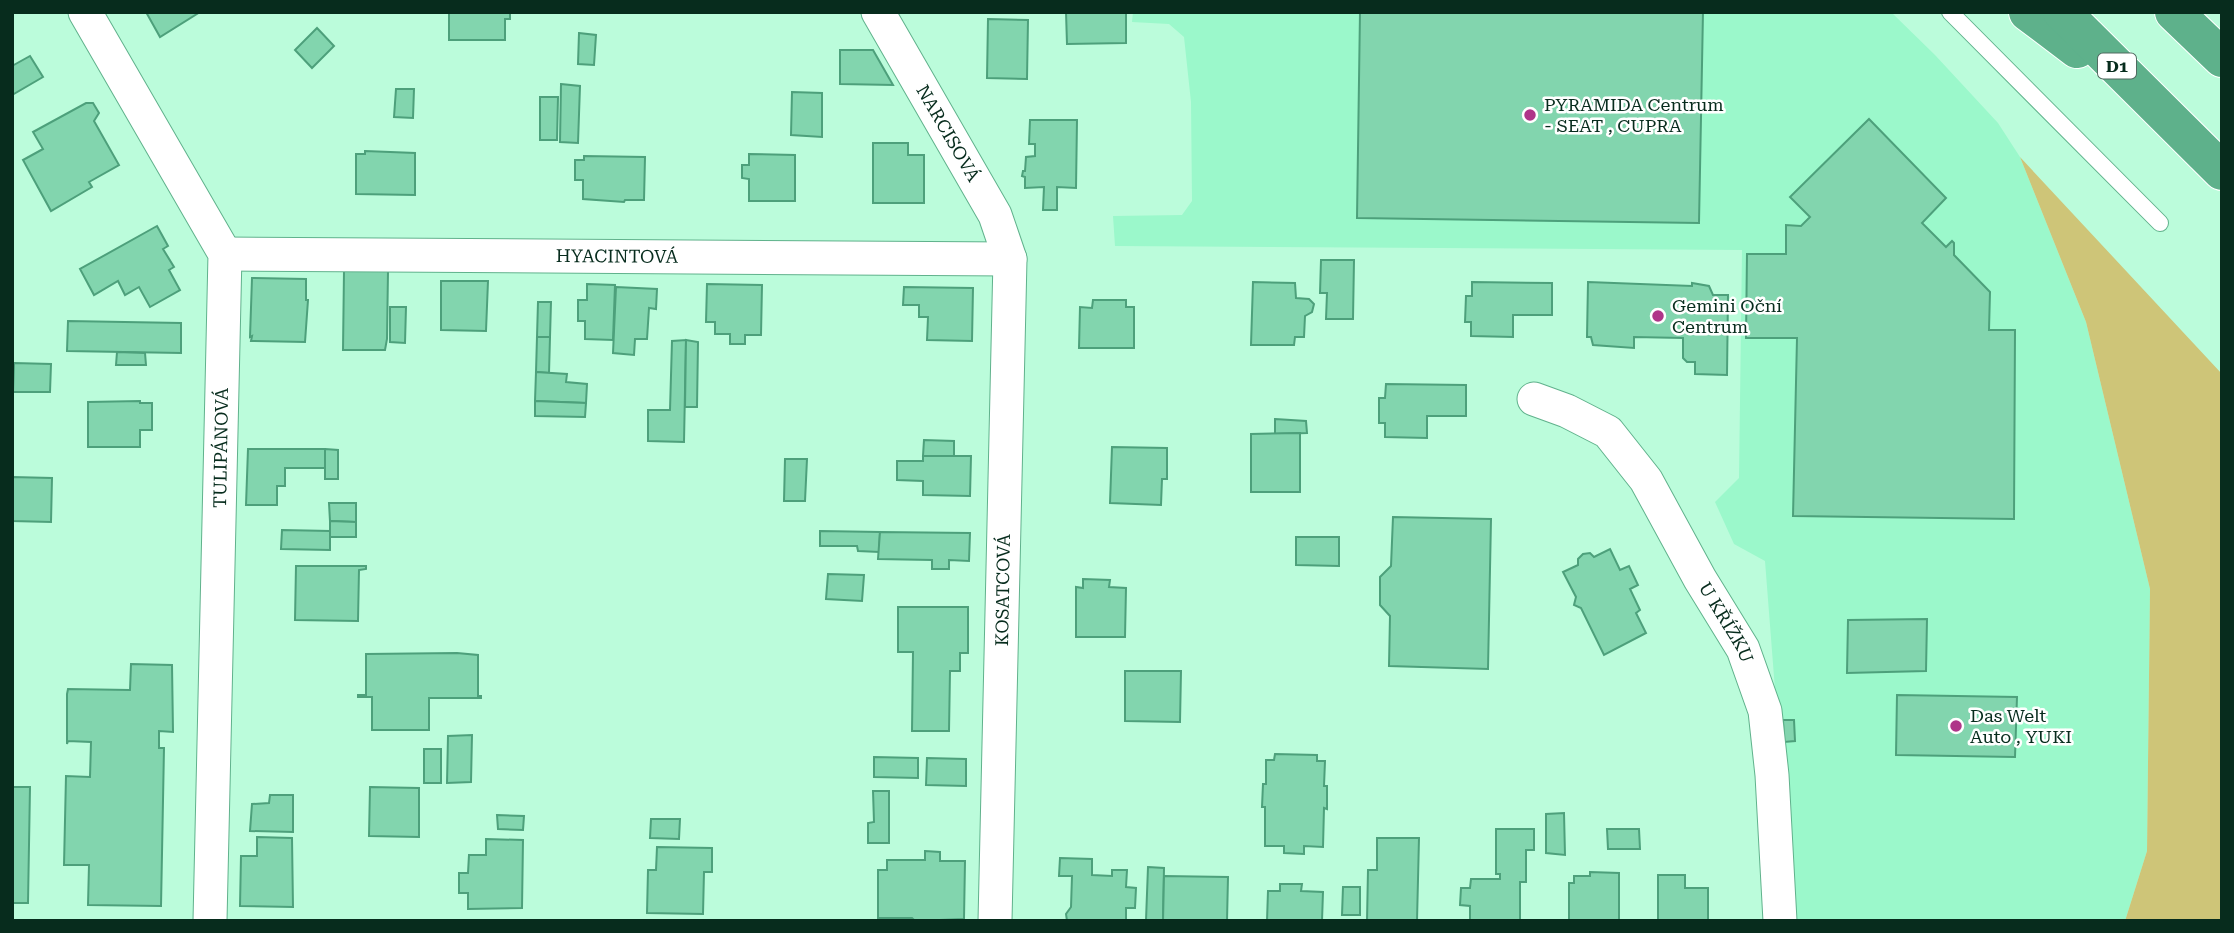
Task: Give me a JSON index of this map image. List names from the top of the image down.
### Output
{
  "streets": {
    "highway": ["D1"],
    "street": [
      "NARCISOVÁ",
      "HYACINTOVÁ",
      "TULIPÁNOVÁ",
      "KOSATCOVÁ",
      "U KŘÍŽKU"
    ]
  },
  "crossings": [
    ["NARCISOVÁ", "HYACINTOVÁ"],
    ["NARCISOVÁ", "KOSATCOVÁ"],
    ["HYACINTOVÁ", "TULIPÁNOVÁ"],
    ["HYACINTOVÁ", "KOSATCOVÁ"]
  ],
  "places": ["PYRAMIDA Centrum - SEAT , CUPRA", "Gemini Oční Centrum", "Das Welt Auto , YUKI"]
}
